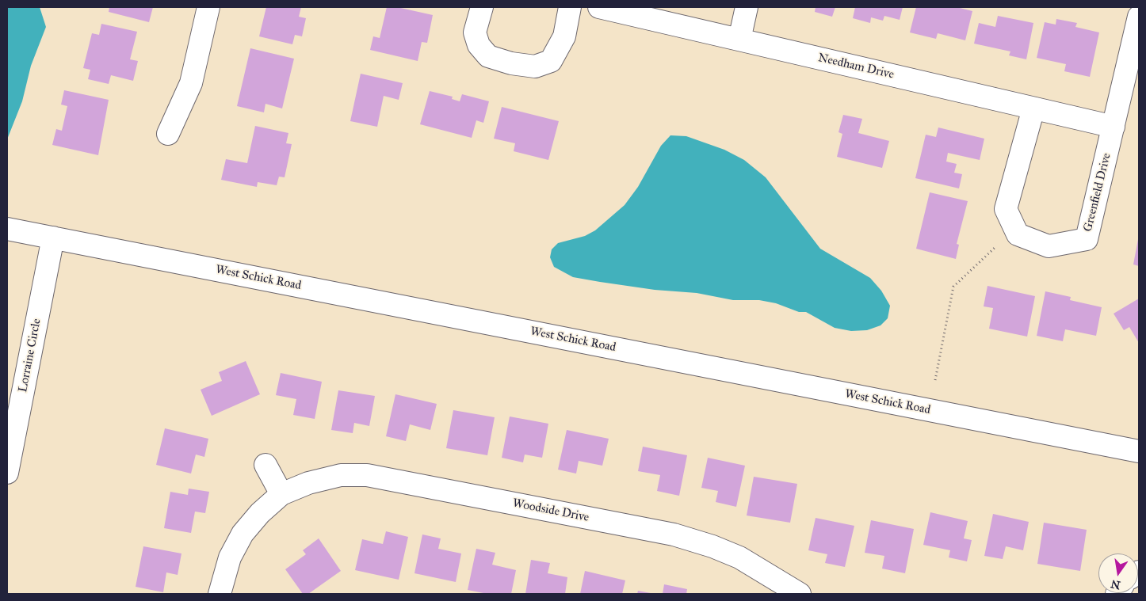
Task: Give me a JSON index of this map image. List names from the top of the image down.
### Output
{
  "streets": {
    "street": [
      "Needham Drive",
      "Greenfield Drive",
      "West Schick Road",
      "Lorraine Circle",
      "Woodside Drive"
    ]
  },
  "crossings": [
    ["Needham Drive", "Greenfield Drive"],
    ["West Schick Road", "Lorraine Circle"]
  ],
  "north": "bottom"
}
